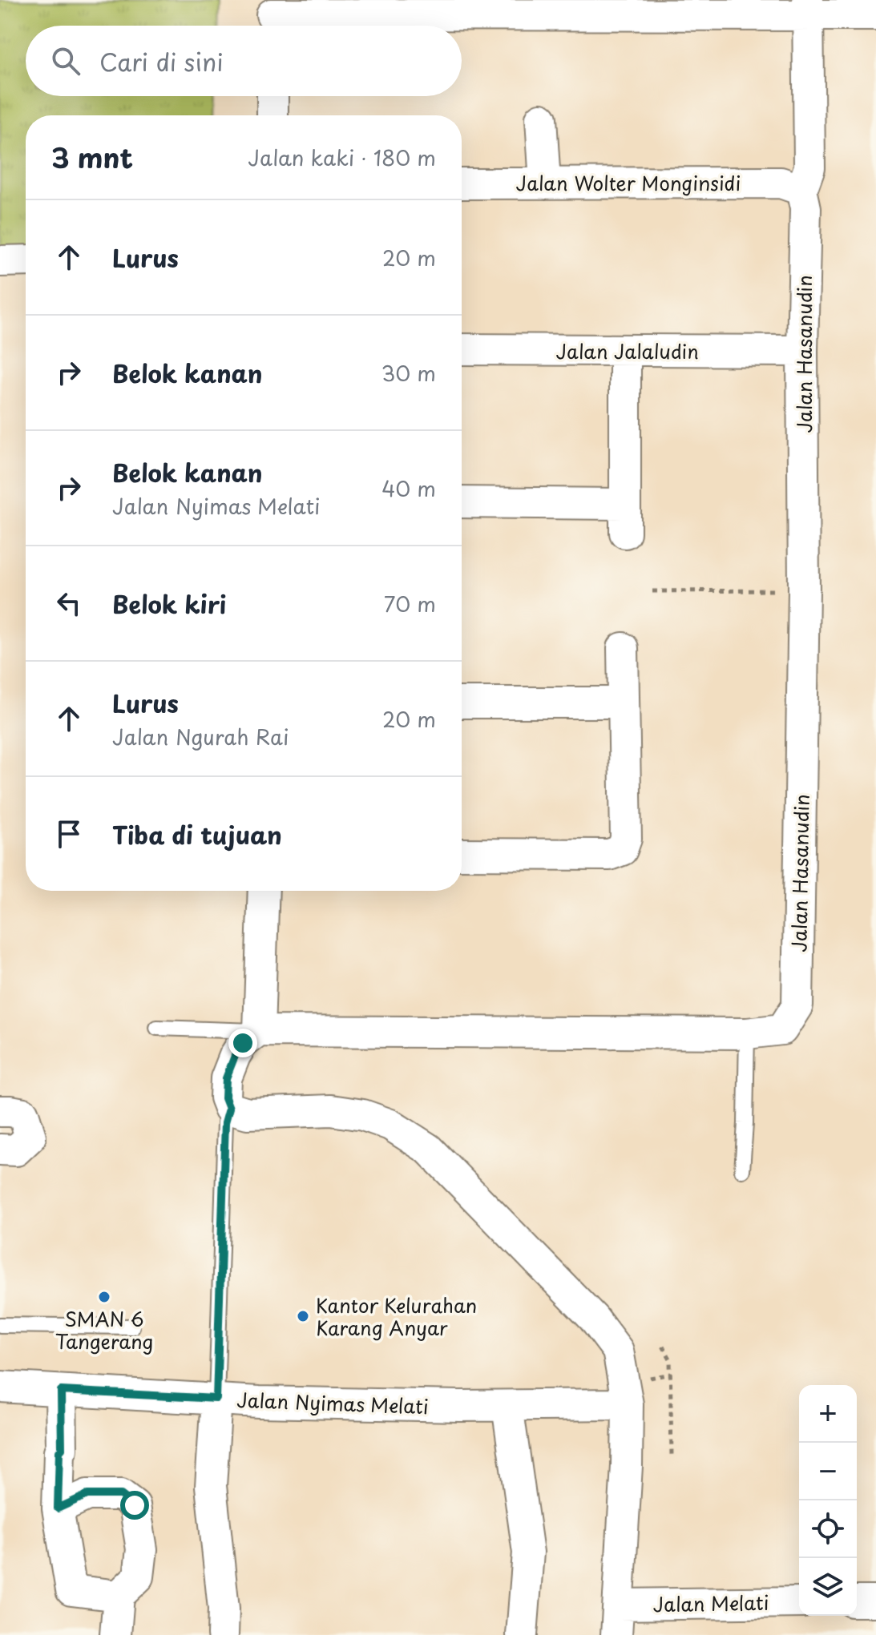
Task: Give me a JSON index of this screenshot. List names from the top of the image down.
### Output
{
  "streets": {
    "street": [
      "Jalan Wolter Monginsidi",
      "Jalan Jalaludin",
      "Jalan Hasanudin",
      "Jalan Nyimas Melati",
      "Jalan Melati"
    ]
  },
  "crossings": [
    ["Jalan Wolter Monginsidi", "Jalan Hasanudin"],
    ["Jalan Jalaludin", "Jalan Hasanudin"]
  ],
  "places": ["SMAN 6 Tangerang", "Kantor Kelurahan Karang Anyar"],
  "page": {
    "search": "Cari di sini",
    "heading": ["3 mnt", "Jalan kaki · 180 m"],
    "list": [
      ["Lurus", "20 m"],
      ["Belok kanan", "30 m"],
      ["Belok kanan", "Jalan Nyimas Melati", "40 m"],
      ["Belok kiri", "70 m"],
      ["Lurus", "Jalan Ngurah Rai", "20 m"],
      "Tiba di tujuan"
    ],
    "map_buttons": ["+", "−"]
  }
}
